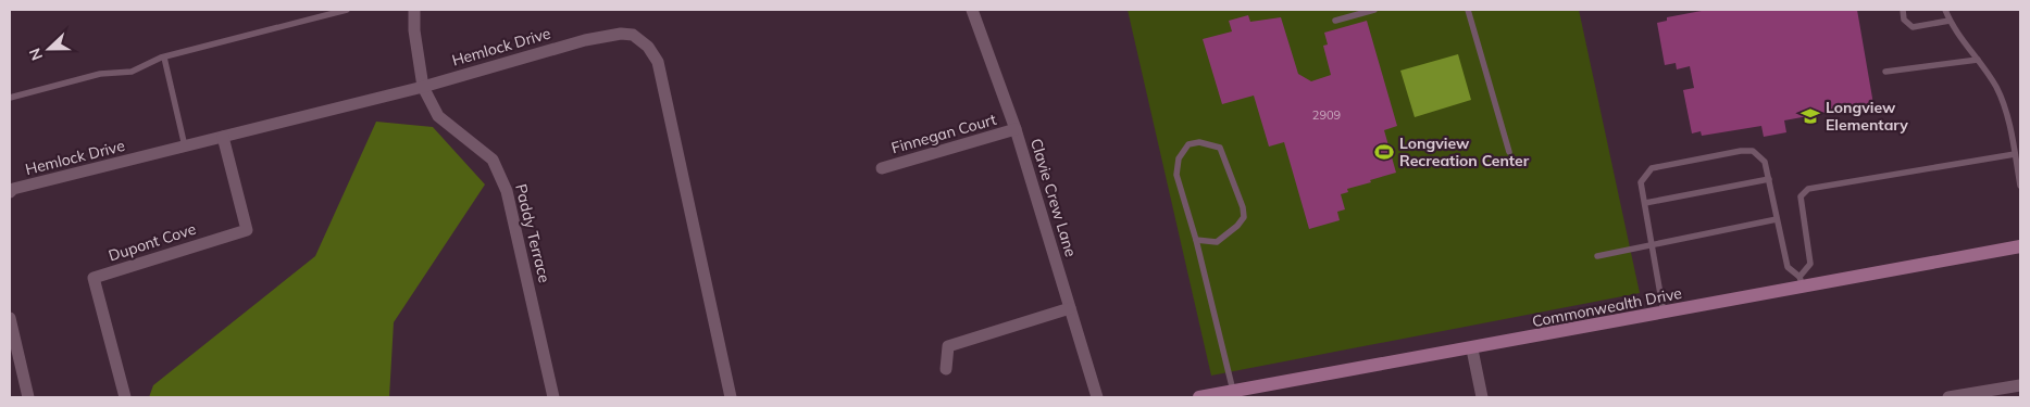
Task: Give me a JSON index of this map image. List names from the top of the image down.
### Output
{
  "streets": {
    "street": [
      "Hemlock Drive",
      "Finnegan Court",
      "Clavie Crew Lane",
      "Paddy Terrace",
      "Dupont Cove",
      "Commonwealth Drive"
    ]
  },
  "crossings": [
    ["Hemlock Drive", "Paddy Terrace"],
    ["Hemlock Drive", "Dupont Cove"],
    ["Finnegan Court", "Clavie Crew Lane"]
  ],
  "places": {
    "school or university": ["Longview Elementary"],
    "sports": ["Longview Recreation Center"]
  },
  "house_numbers": ["2909"],
  "north": "left"
}
